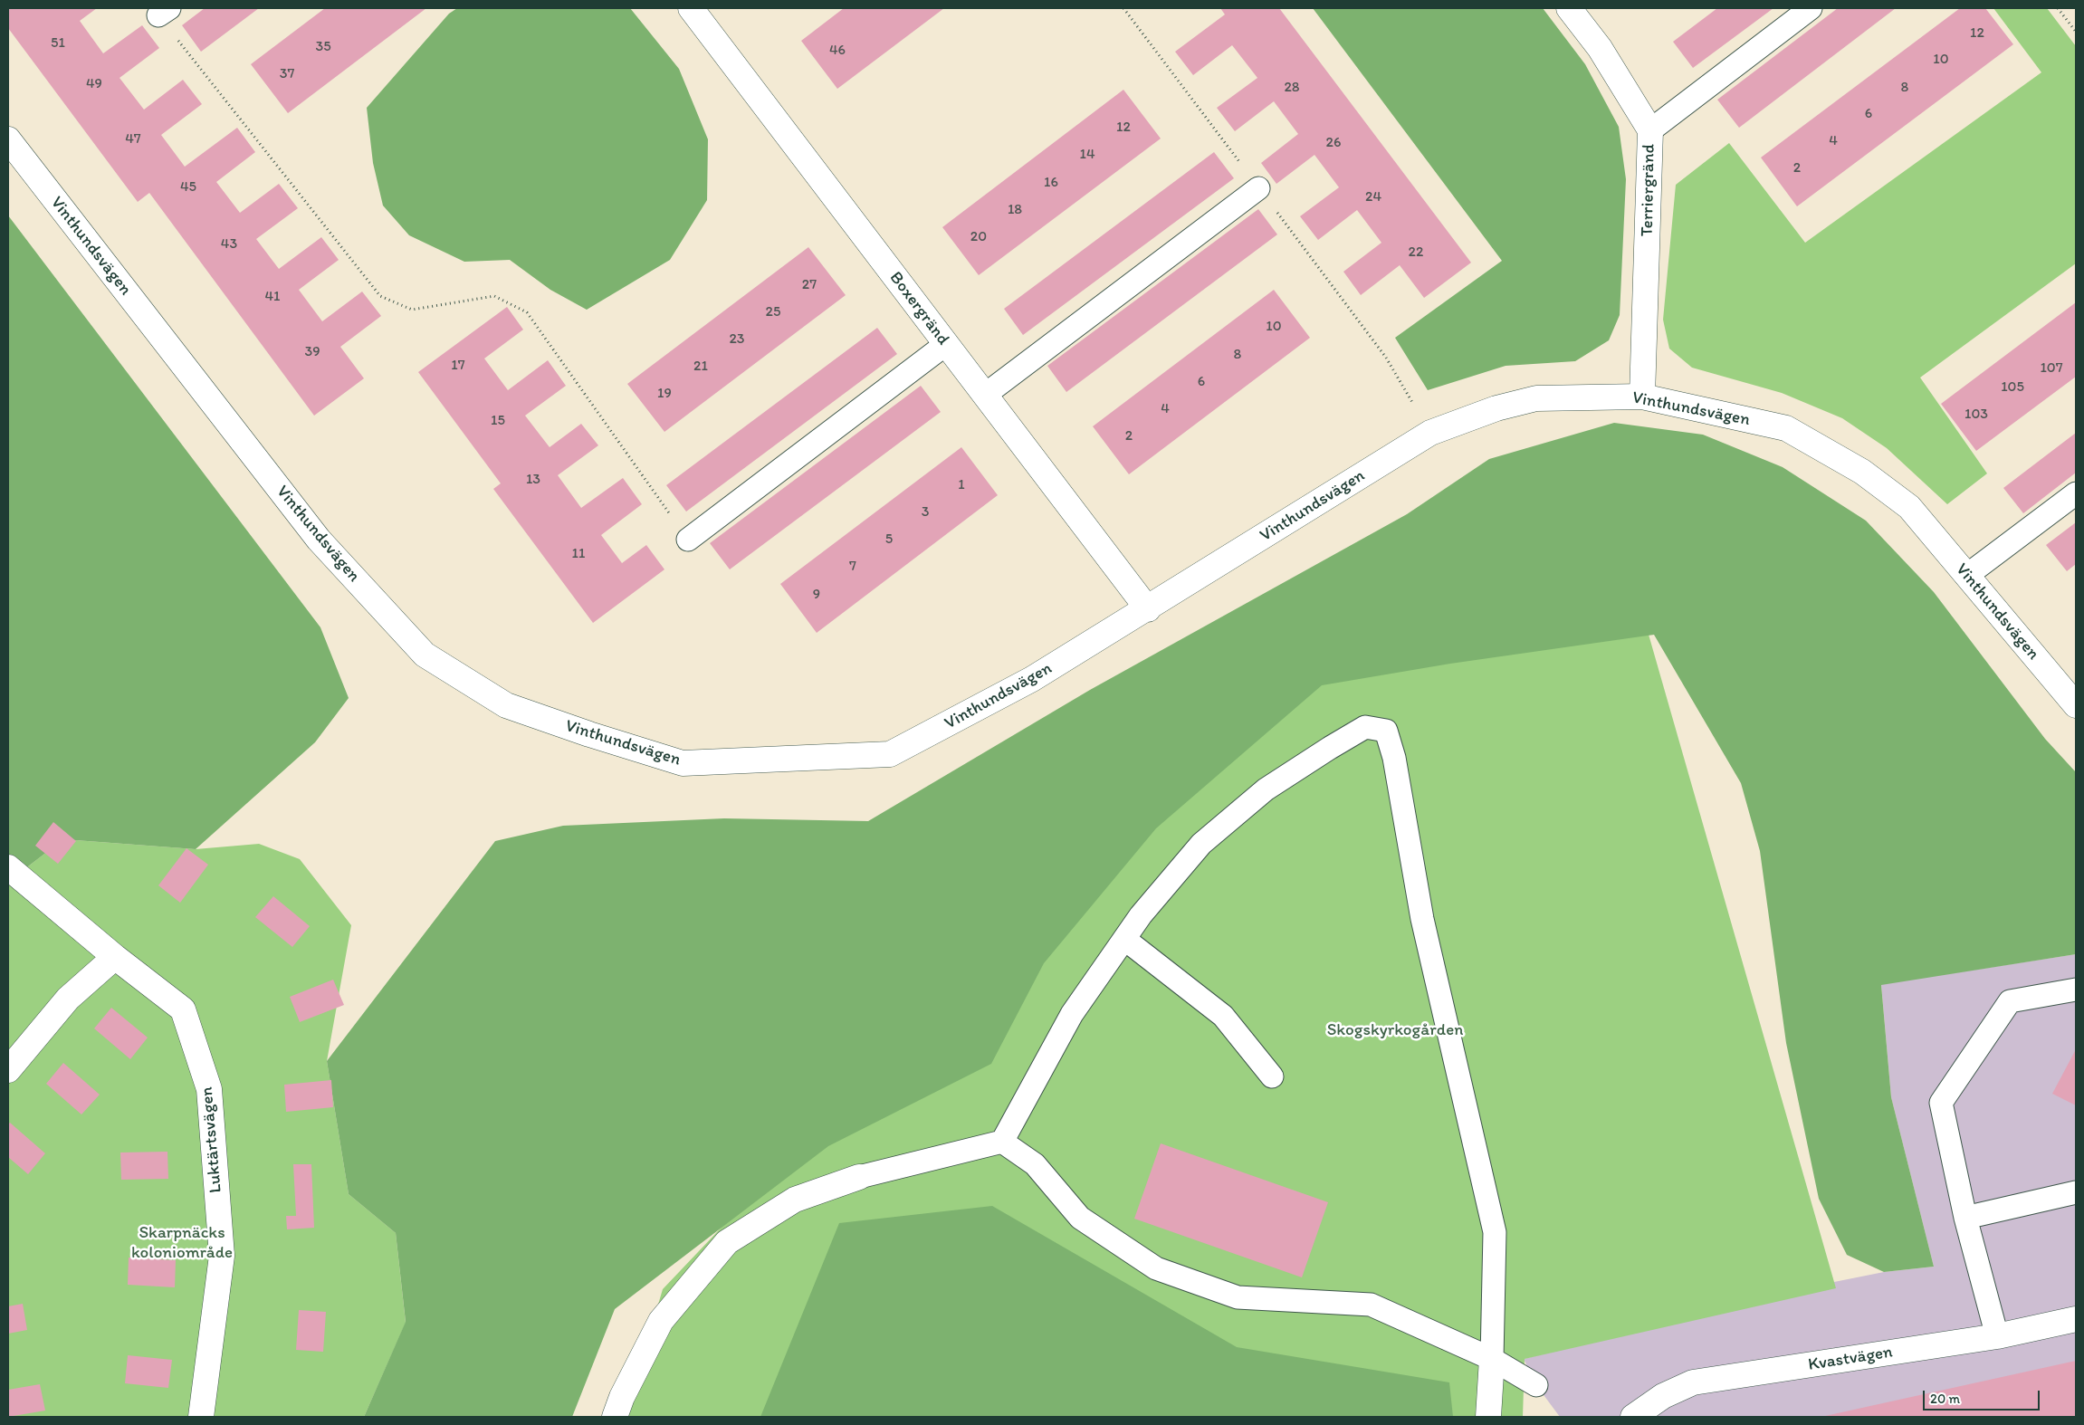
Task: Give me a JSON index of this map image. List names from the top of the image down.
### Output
{
  "streets": {
    "street": [
      "Terriergränd",
      "Vinthundsvägen",
      "Boxergränd",
      "Luktärtsvägen",
      "Kvastvägen"
    ]
  },
  "crossings": [
    ["Terriergränd", "Vinthundsvägen"],
    ["Vinthundsvägen", "Boxergränd"]
  ],
  "parks": ["Skogskyrkogården", "Skarpnäcks koloniområde"],
  "house_numbers": [
    "12",
    "51",
    "35",
    "46",
    "10",
    "37",
    "49",
    "28",
    "8",
    "6",
    "12",
    "47",
    "4",
    "26",
    "14",
    "2",
    "16",
    "45",
    "24",
    "18",
    "20",
    "43",
    "22",
    "27",
    "41",
    "25",
    "10",
    "23",
    "39",
    "8",
    "17",
    "21",
    "107",
    "6",
    "105",
    "19",
    "4",
    "103",
    "15",
    "2",
    "13",
    "1",
    "3",
    "5",
    "11",
    "7",
    "9"
  ],
  "scale_bar": "20 m"
}
